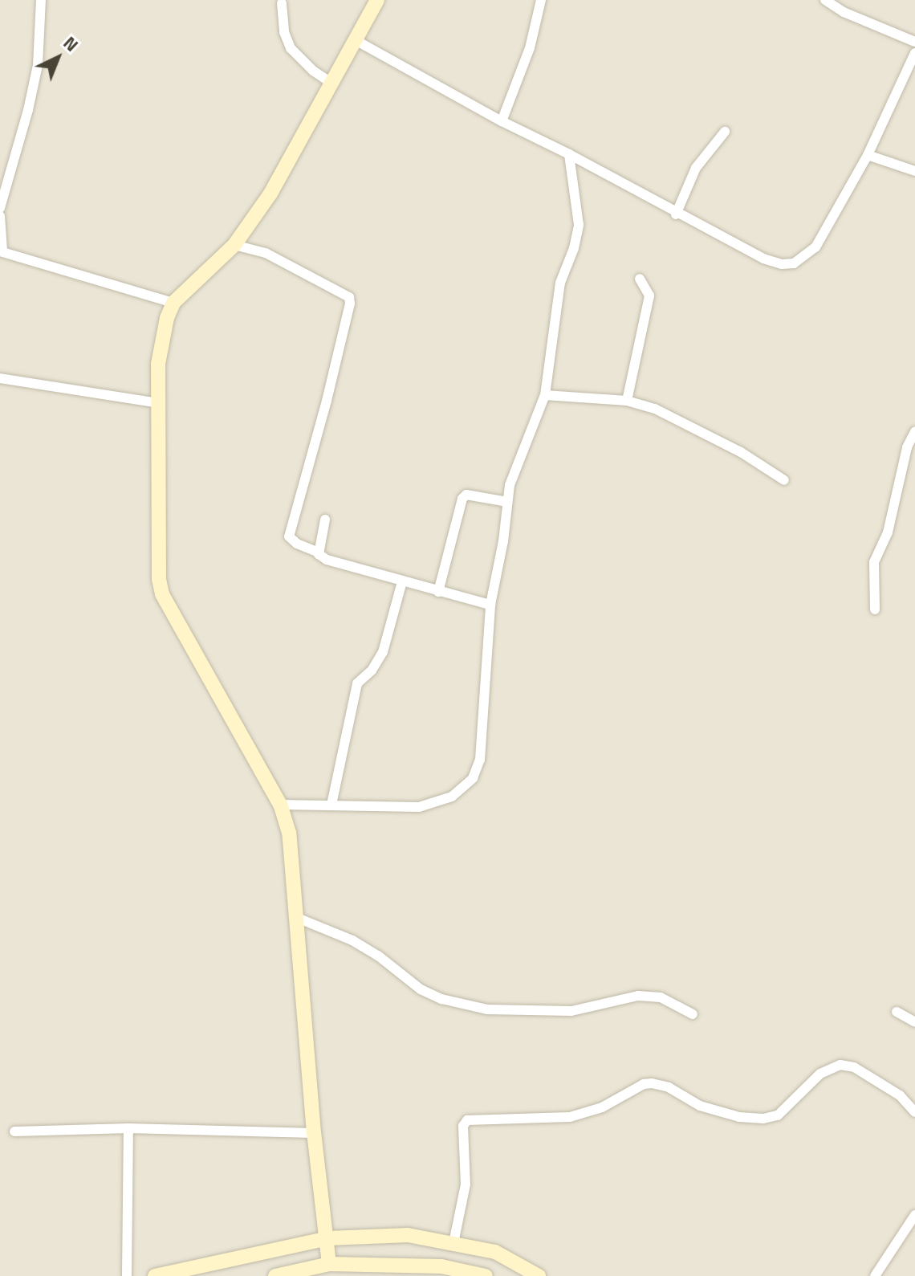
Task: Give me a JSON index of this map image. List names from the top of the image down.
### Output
{
  "north": "top right"
}
